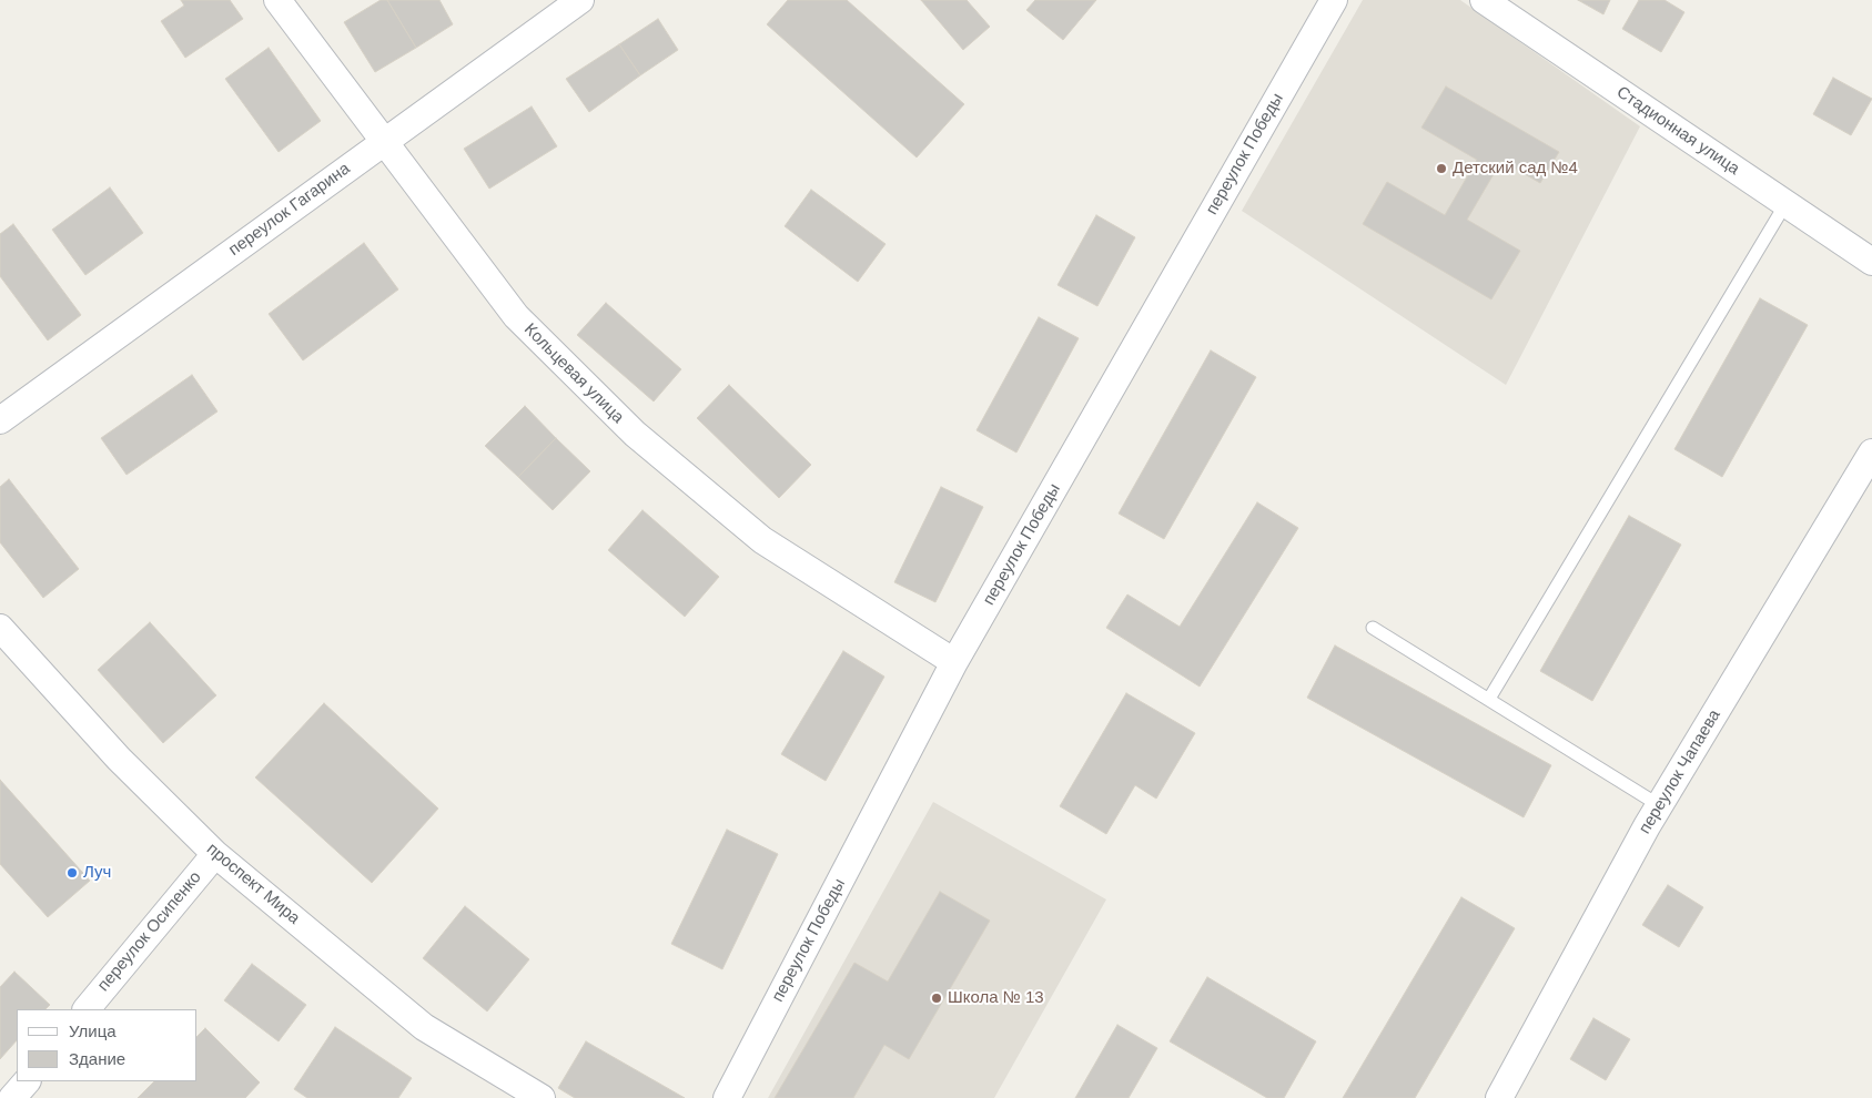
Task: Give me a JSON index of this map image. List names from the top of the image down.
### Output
{
  "streets": {
    "street": [
      "Стадионная улица",
      "переулок Победы",
      "переулок Гагарина",
      "Кольцевая улица",
      "переулок Чапаева",
      "проспект Мира",
      "переулок Осипенко"
    ]
  },
  "crossings": [
    ["переулок Победы", "Кольцевая улица"],
    ["переулок Гагарина", "Кольцевая улица"],
    ["проспект Мира", "переулок Осипенко"]
  ],
  "places": ["Детский сад №4", "Луч", "Школа № 13"],
  "legend": ["Улица", "Здание"]
}
